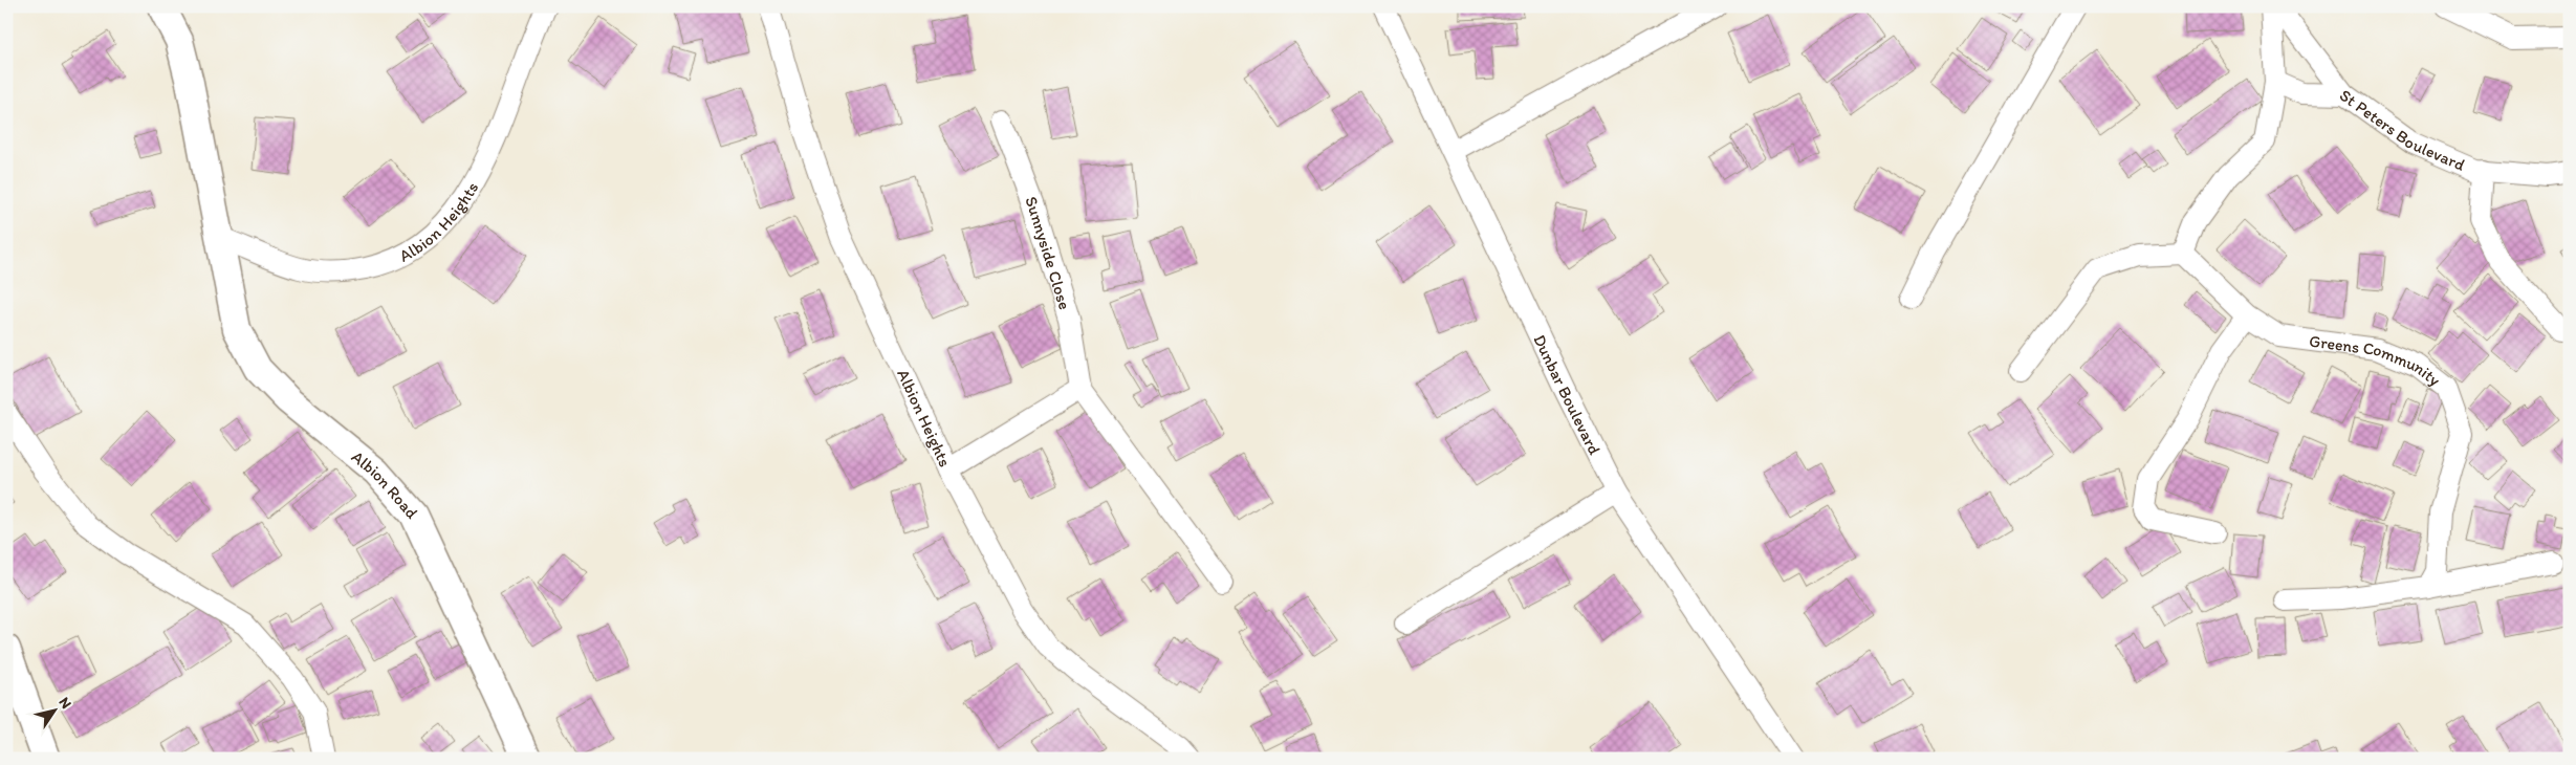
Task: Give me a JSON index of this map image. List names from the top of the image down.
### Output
{
  "streets": {
    "street": [
      "St Peters Boulevard",
      "Albion Heights",
      "Sunnyside Close",
      "Greens Community",
      "Dunbar Boulevard",
      "Albion Road"
    ]
  },
  "crossings": [
    ["Albion Heights", "Albion Road"]
  ],
  "north": "top right"
}
